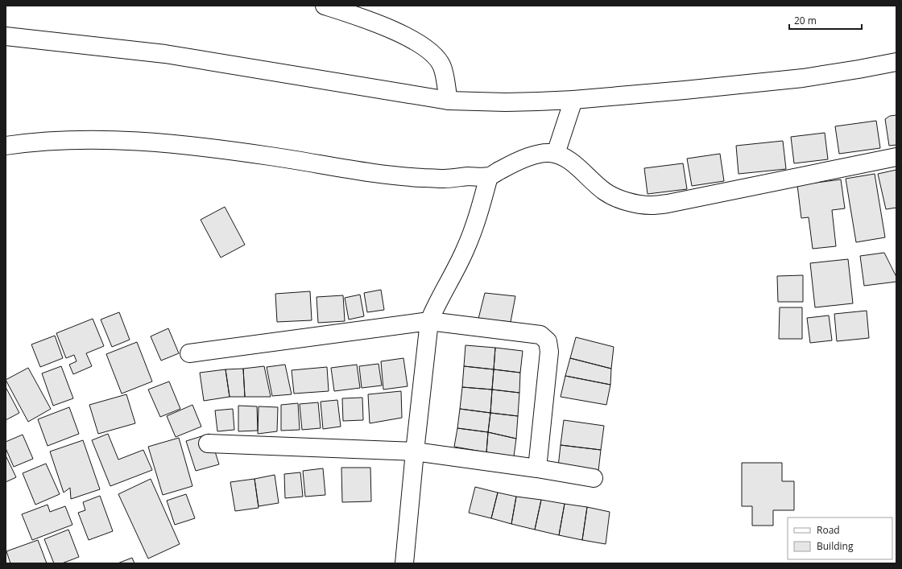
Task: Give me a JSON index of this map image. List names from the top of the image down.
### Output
{
  "legend": ["Road", "Building"],
  "scale_bar": "20 m"
}
